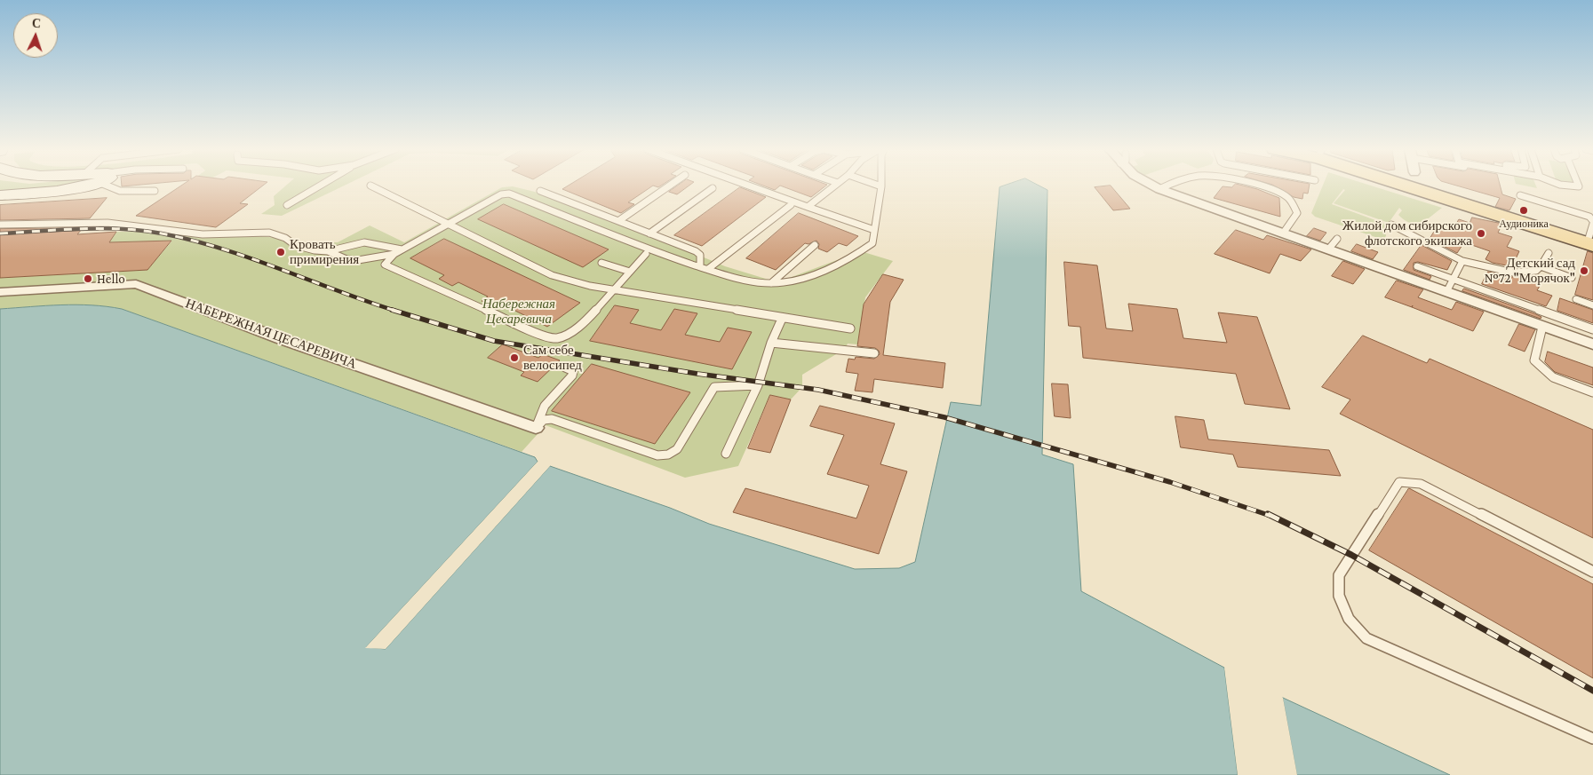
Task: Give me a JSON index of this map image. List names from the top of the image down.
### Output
{
  "streets": {
    "street": ["НАБЕРЕЖНАЯ ЦЕСАРЕВИЧА"]
  },
  "parks": ["Набережная Цесаревича"],
  "places": [
    "Аудионика",
    "Жилой дом сибирского флотского экипажа",
    "Кровать примирения",
    "Детский сад №72 \"Морячок\"",
    "Hello",
    "Сам себе велосипед"
  ],
  "north": "top"
}
